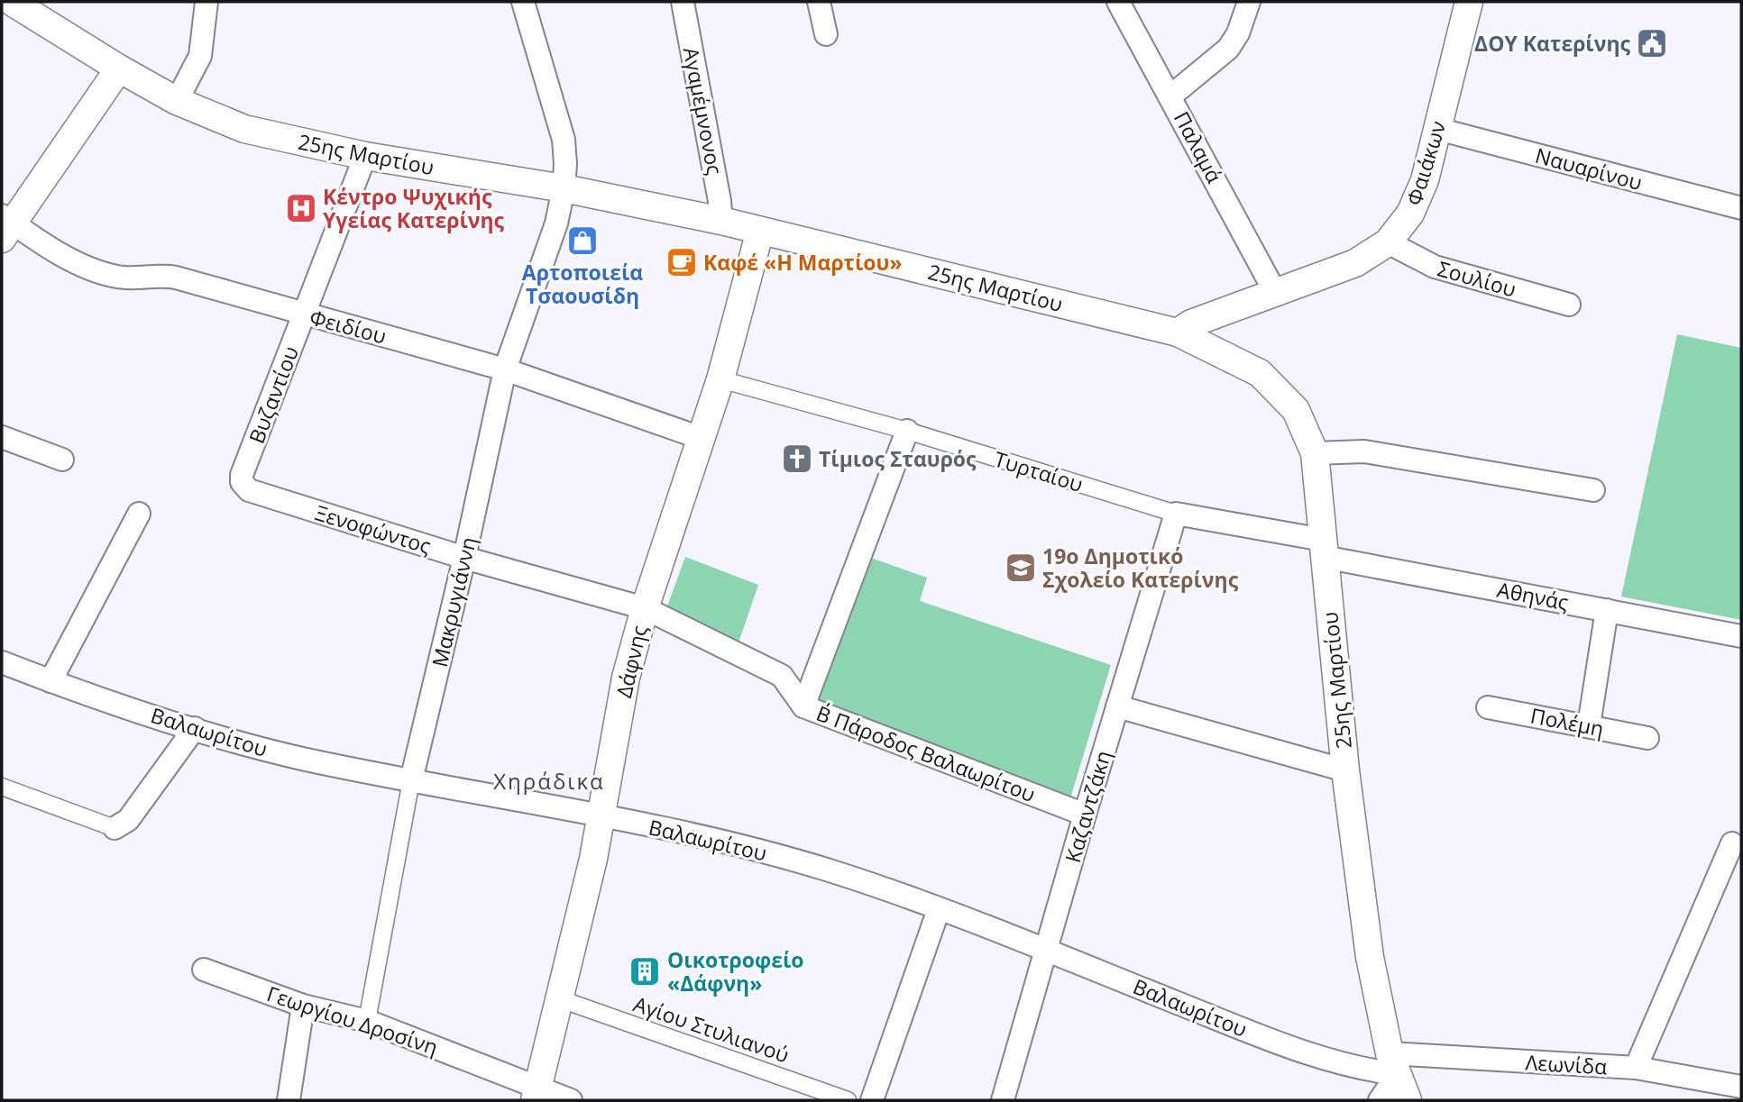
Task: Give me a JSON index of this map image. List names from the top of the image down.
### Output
{
  "streets": {
    "street": [
      "Αγαμέμνονος",
      "Παλαμά",
      "25ης Μαρτίου",
      "Φαιάκων",
      "Ναυαρίνου",
      "Σουλίου",
      "Φειδίου",
      "Βυζαντίου",
      "Τυρταίου",
      "Ξενοφώντος",
      "Αθηνάς",
      "Μακρυγιάννη",
      "Δάφνης",
      "Πολέμη",
      "Βαλαωρίτου",
      "Β΄ Πάροδος Βαλαωρίτου",
      "Καζαντζάκη",
      "Γεωργίου Δροσίνη",
      "Αγίου Στυλιανού",
      "Λεωνίδα"
    ]
  },
  "crossings": [
    ["Αγαμέμνονος", "25ης Μαρτίου"],
    ["Παλαμά", "Φαιάκων"],
    ["25ης Μαρτίου", "Φαιάκων"],
    ["25ης Μαρτίου", "Βυζαντίου"],
    ["25ης Μαρτίου", "Τυρταίου"],
    ["25ης Μαρτίου", "Αθηνάς"],
    ["25ης Μαρτίου", "Μακρυγιάννη"],
    ["25ης Μαρτίου", "Δάφνης"],
    ["25ης Μαρτίου", "Βαλαωρίτου"],
    ["25ης Μαρτίου", "Λεωνίδα"],
    ["Φαιάκων", "Ναυαρίνου"],
    ["Φαιάκων", "Σουλίου"],
    ["Φειδίου", "Βυζαντίου"],
    ["Φειδίου", "Μακρυγιάννη"],
    ["Φειδίου", "Δάφνης"],
    ["Βυζαντίου", "Ξενοφώντος"],
    ["Τυρταίου", "Αθηνάς"],
    ["Τυρταίου", "Δάφνης"],
    ["Τυρταίου", "Καζαντζάκη"],
    ["Ξενοφώντος", "Μακρυγιάννη"],
    ["Ξενοφώντος", "Δάφνης"],
    ["Ξενοφώντος", "Β΄ Πάροδος Βαλαωρίτου"],
    ["Μακρυγιάννη", "Βαλαωρίτου"],
    ["Μακρυγιάννη", "Γεωργίου Δροσίνη"],
    ["Δάφνης", "Βαλαωρίτου"],
    ["Δάφνης", "Β΄ Πάροδος Βαλαωρίτου"],
    ["Δάφνης", "Γεωργίου Δροσίνη"],
    ["Δάφνης", "Αγίου Στυλιανού"],
    ["Βαλαωρίτου", "Καζαντζάκη"],
    ["Βαλαωρίτου", "Λεωνίδα"],
    ["Β΄ Πάροδος Βαλαωρίτου", "Καζαντζάκη"]
  ],
  "districts": ["Χηράδικα"],
  "places": {
    "public building": ["ΔΟΥ Κατερίνης"],
    "hospital": ["Κέντρο Ψυχικής Υγείας Κατερίνης"],
    "shop": ["Αρτοποιεία Τσαουσίδη"],
    "cafe": ["Καφέ «Η Μαρτίου»"],
    "church": ["Τίμιος Σταυρός"],
    "school or university": ["19ο Δημοτικό Σχολείο Κατερίνης"],
    "building": ["Οικοτροφείο «Δάφνη»"]
  }
}
